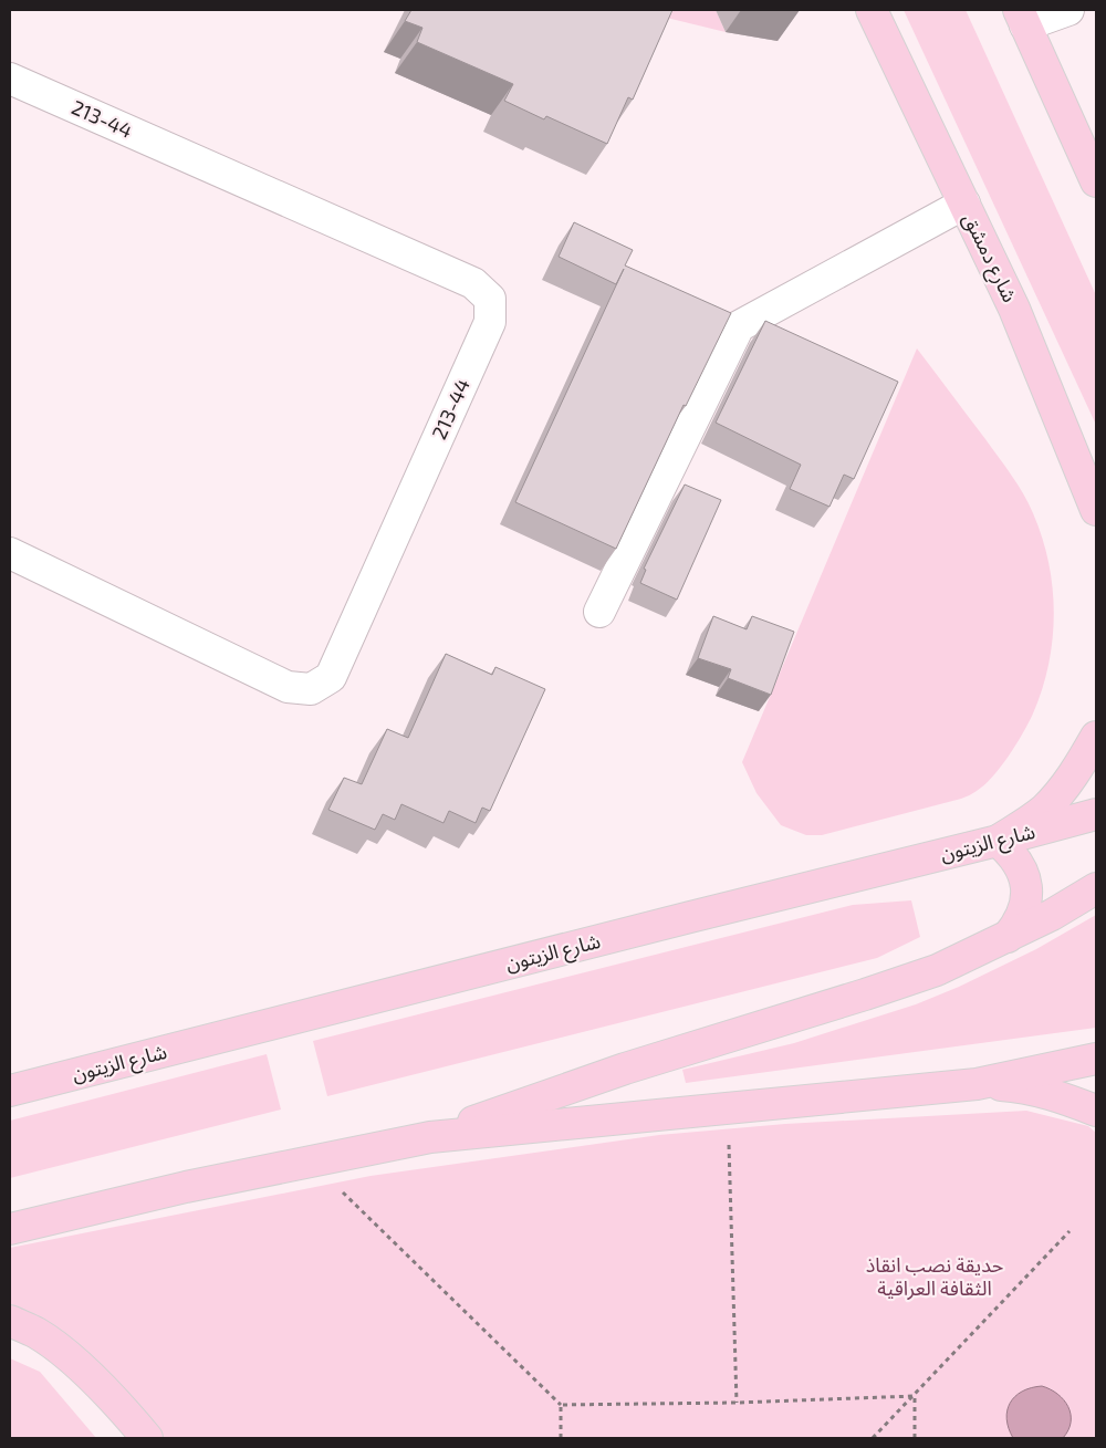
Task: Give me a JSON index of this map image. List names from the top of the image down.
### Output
{
  "streets": {
    "main road": ["شارع دمشق", "شارع الزيتون"],
    "street": ["213-44"]
  },
  "parks": ["حديقة نصب انقاذ الثقافة العراقية"]
}
